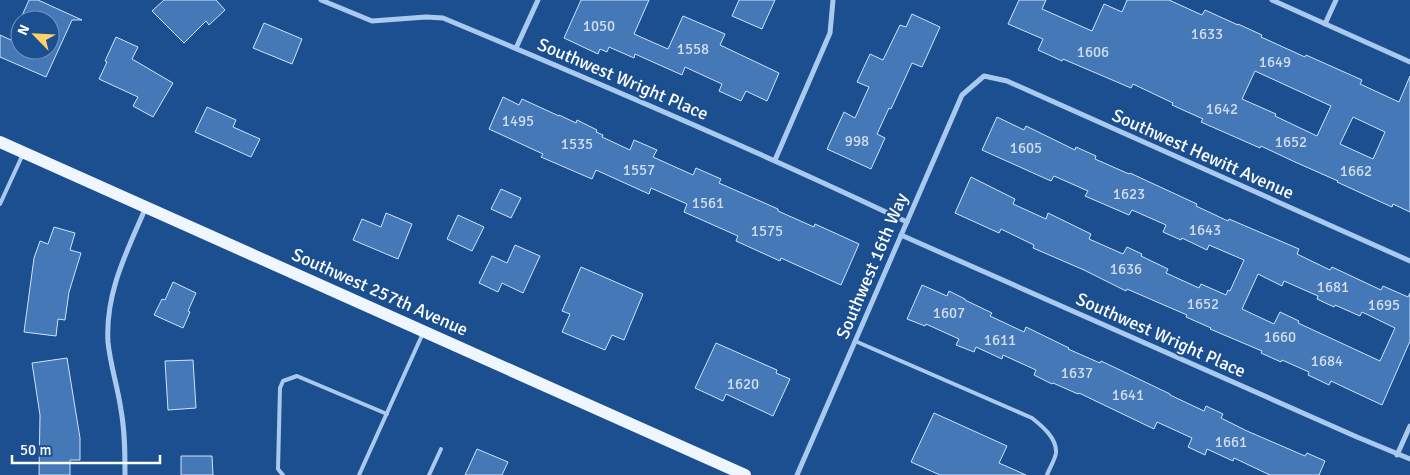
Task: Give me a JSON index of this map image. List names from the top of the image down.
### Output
{
  "streets": {
    "main road": ["Southwest 257th Avenue"],
    "street": ["Southwest Wright Place", "Southwest Hewitt Avenue", "Southwest 16th Way"]
  },
  "crossings": [
    ["Southwest Wright Place", "Southwest 16th Way"],
    ["Southwest Hewitt Avenue", "Southwest 16th Way"]
  ],
  "house_numbers": [
    "1050",
    "1633",
    "1558",
    "1606",
    "1649",
    "1642",
    "1495",
    "998",
    "1652",
    "1535",
    "1605",
    "1557",
    "1662",
    "1623",
    "1561",
    "1643",
    "1575",
    "1636",
    "1681",
    "1652",
    "1695",
    "1607",
    "1660",
    "1611",
    "1684",
    "1637",
    "1620",
    "1641",
    "1661"
  ],
  "scale_bar": "50 m",
  "north": "top left"
}
